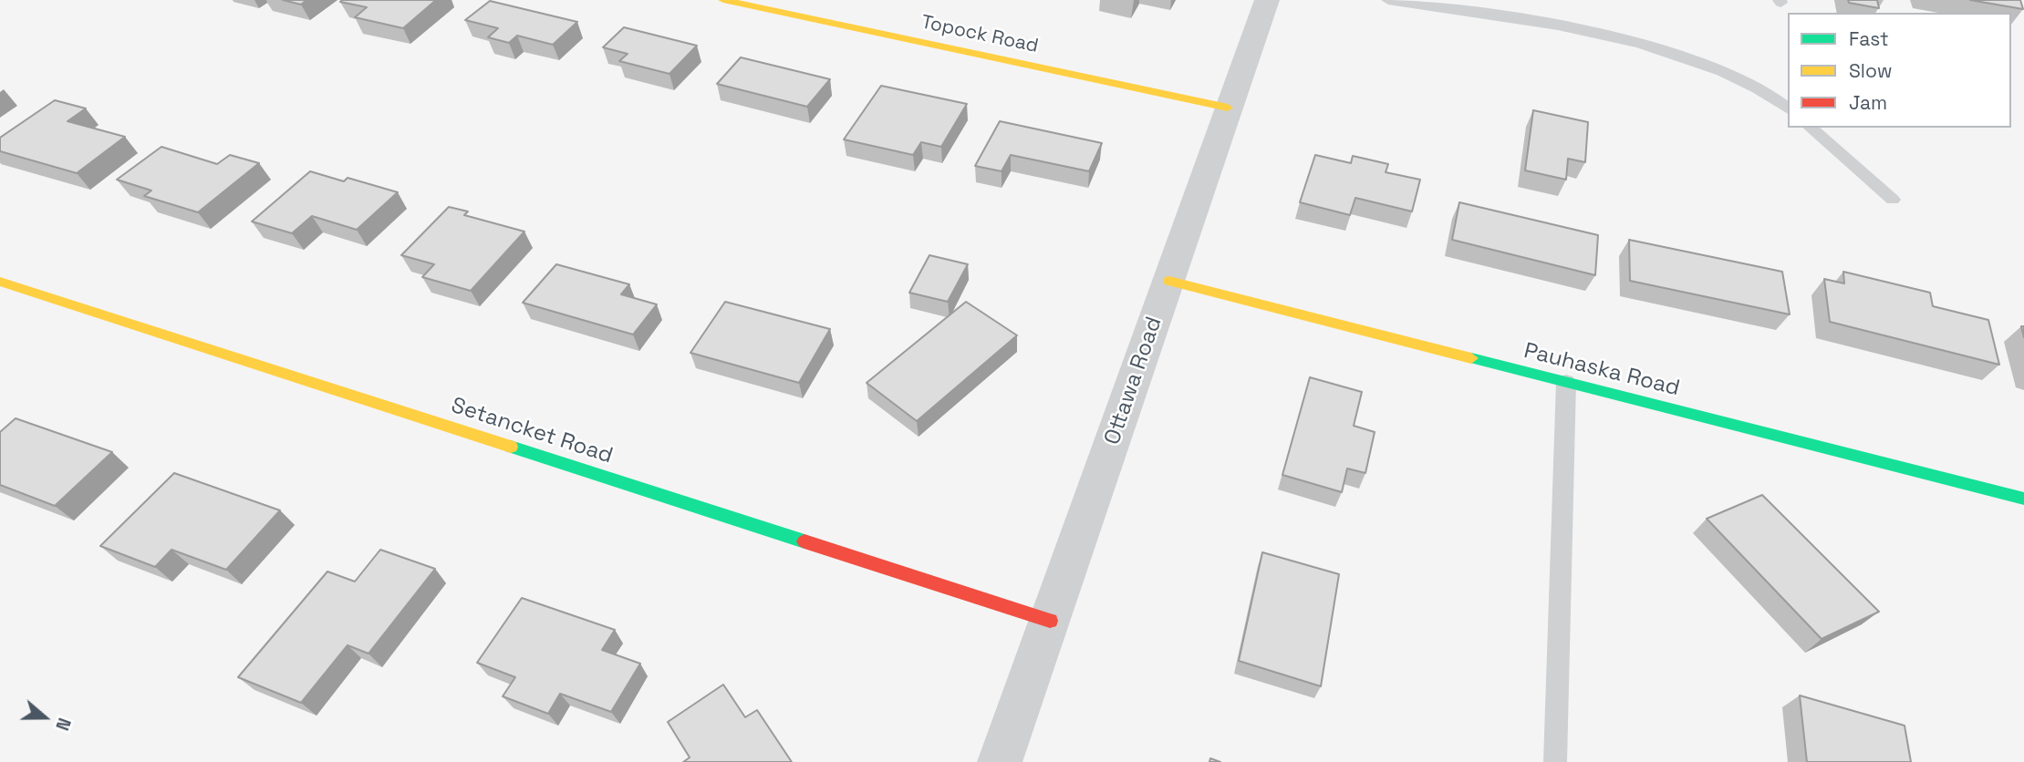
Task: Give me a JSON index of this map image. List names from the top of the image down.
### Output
{
  "streets": {
    "street": [
      "Topock Road",
      "Pauhaska Road",
      "Ottawa Road",
      "Setancket Road"
    ]
  },
  "crossings": [
    ["Topock Road", "Ottawa Road"],
    ["Pauhaska Road", "Ottawa Road"],
    ["Ottawa Road", "Setancket Road"]
  ],
  "legend": ["Fast", "Slow", "Jam"],
  "north": "right"
}
